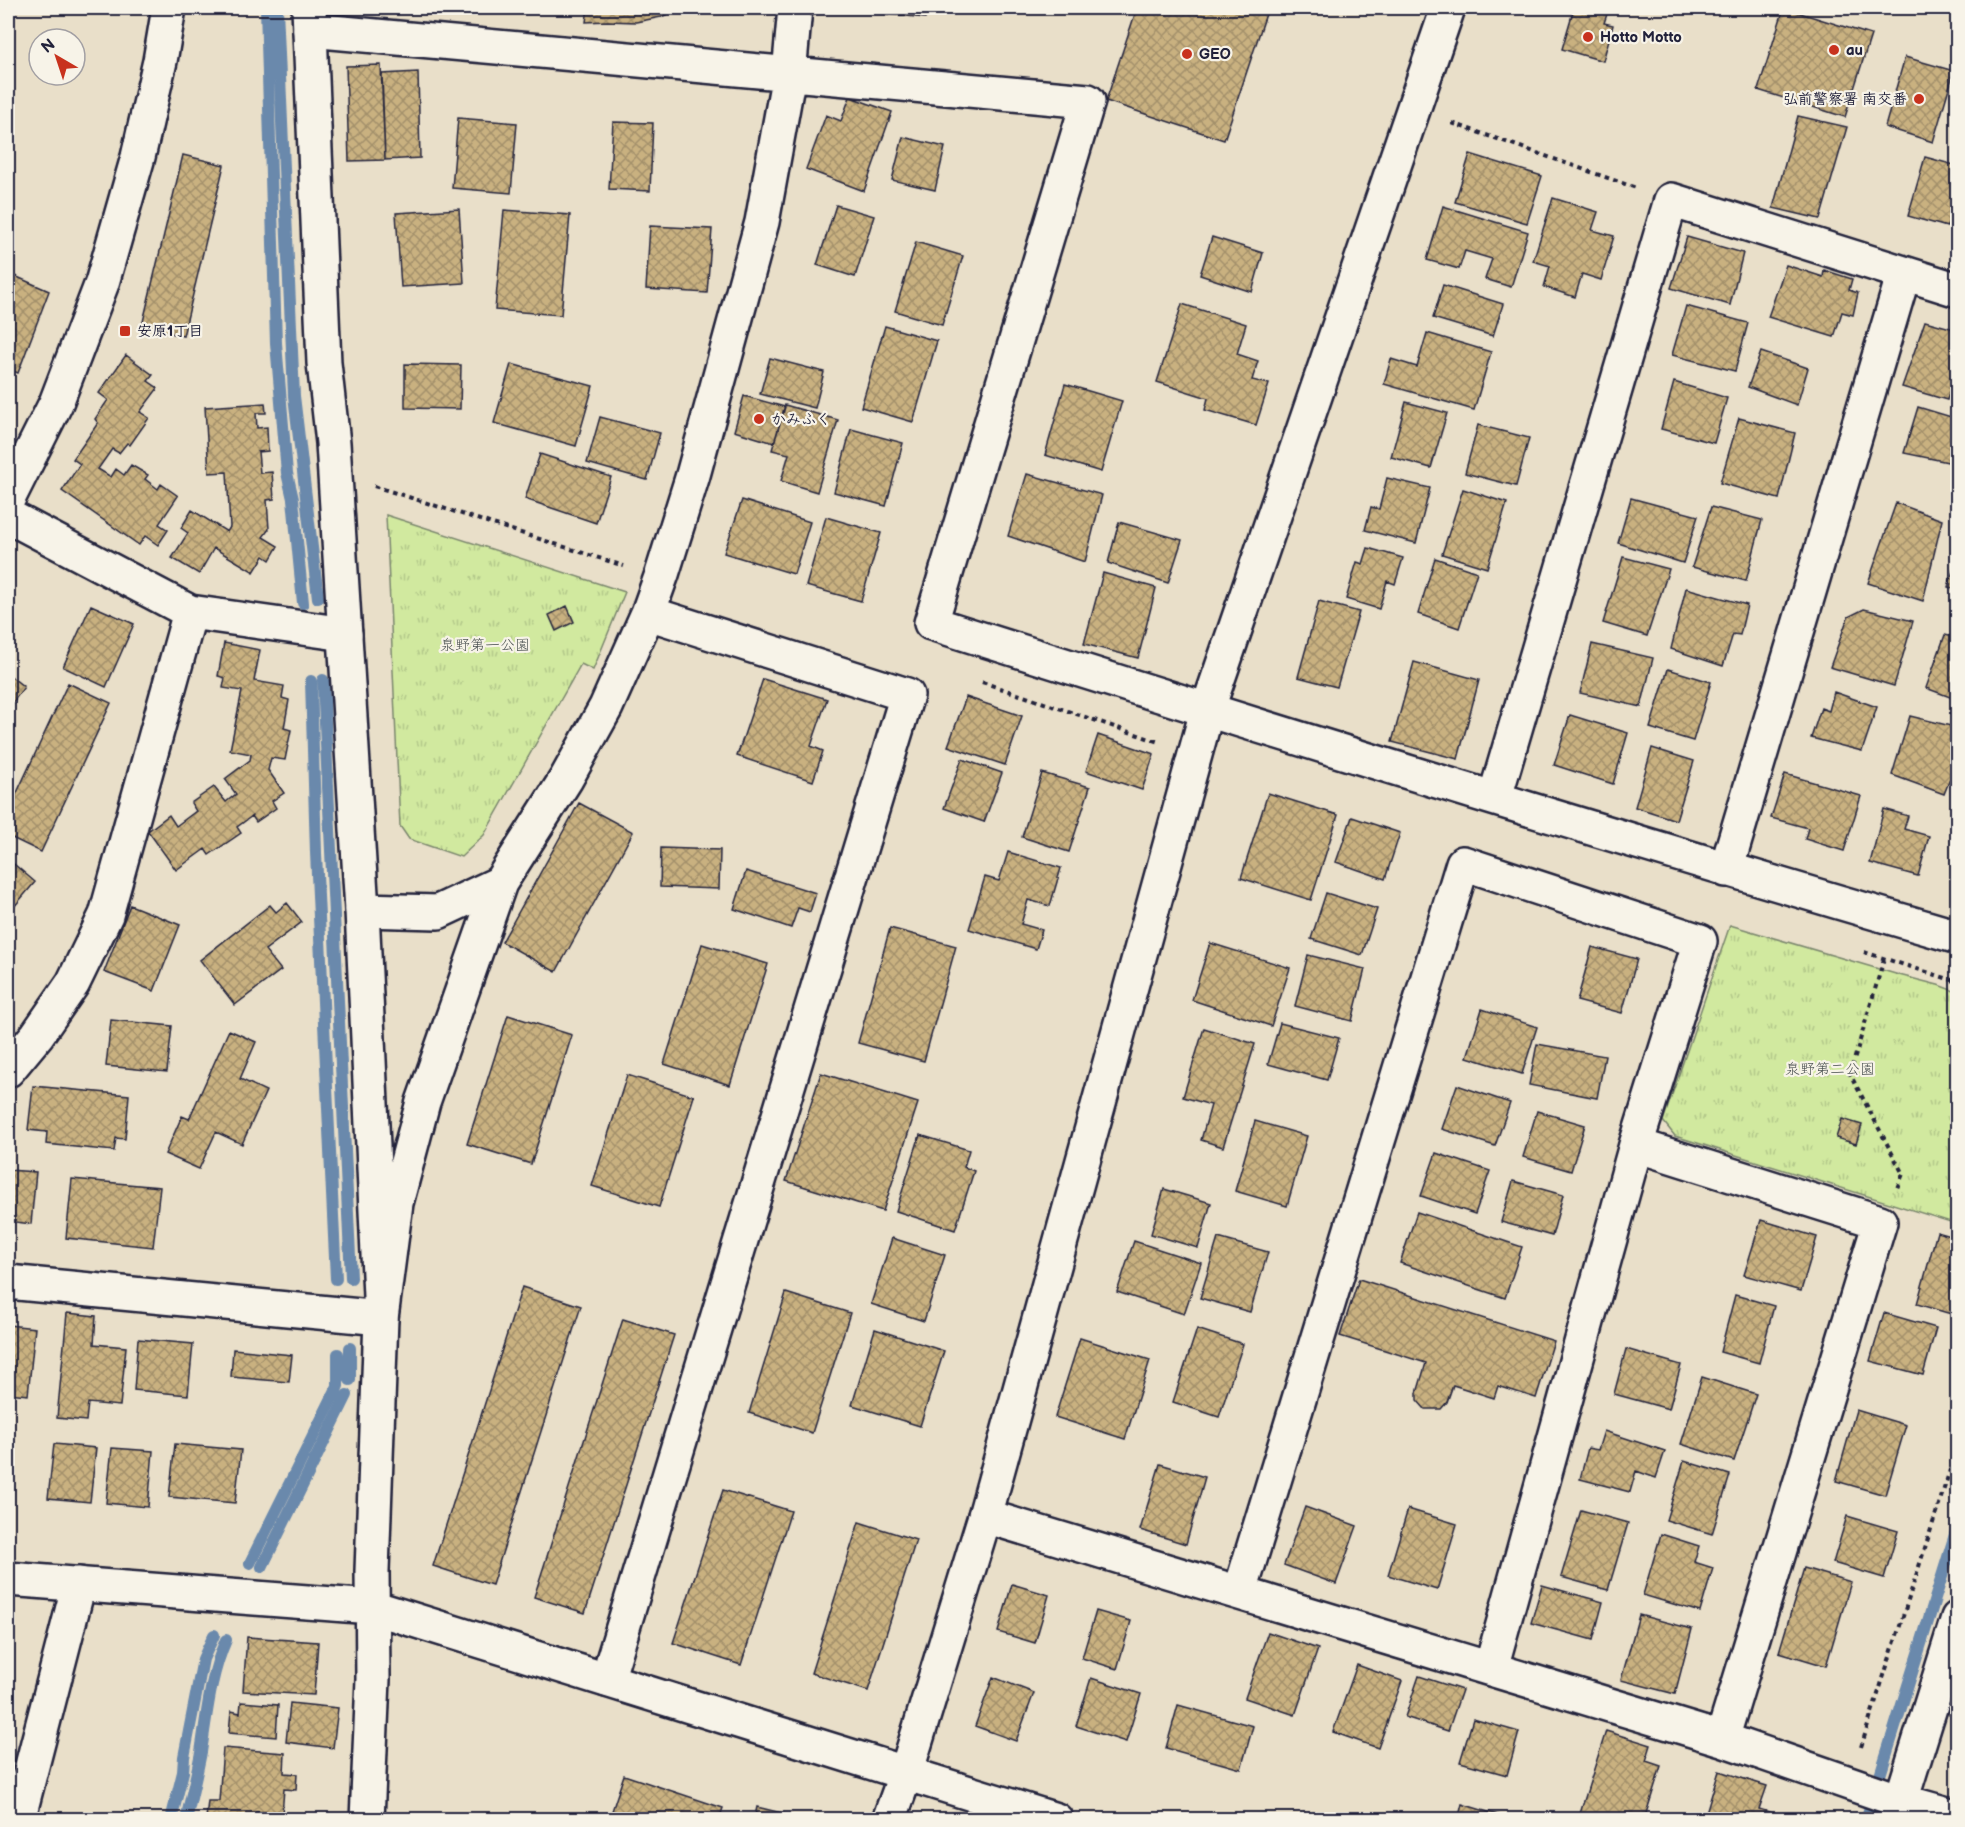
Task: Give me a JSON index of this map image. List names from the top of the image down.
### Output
{
  "parks": ["泉野第一公園", "泉野第二公園"],
  "places": {
    "other": [
      "Hotto Motto",
      "au",
      "GEO",
      "弘前警察署 南交番",
      "かみふく"
    ],
    "transit": ["安原1丁目"]
  },
  "north": "top left"
}
